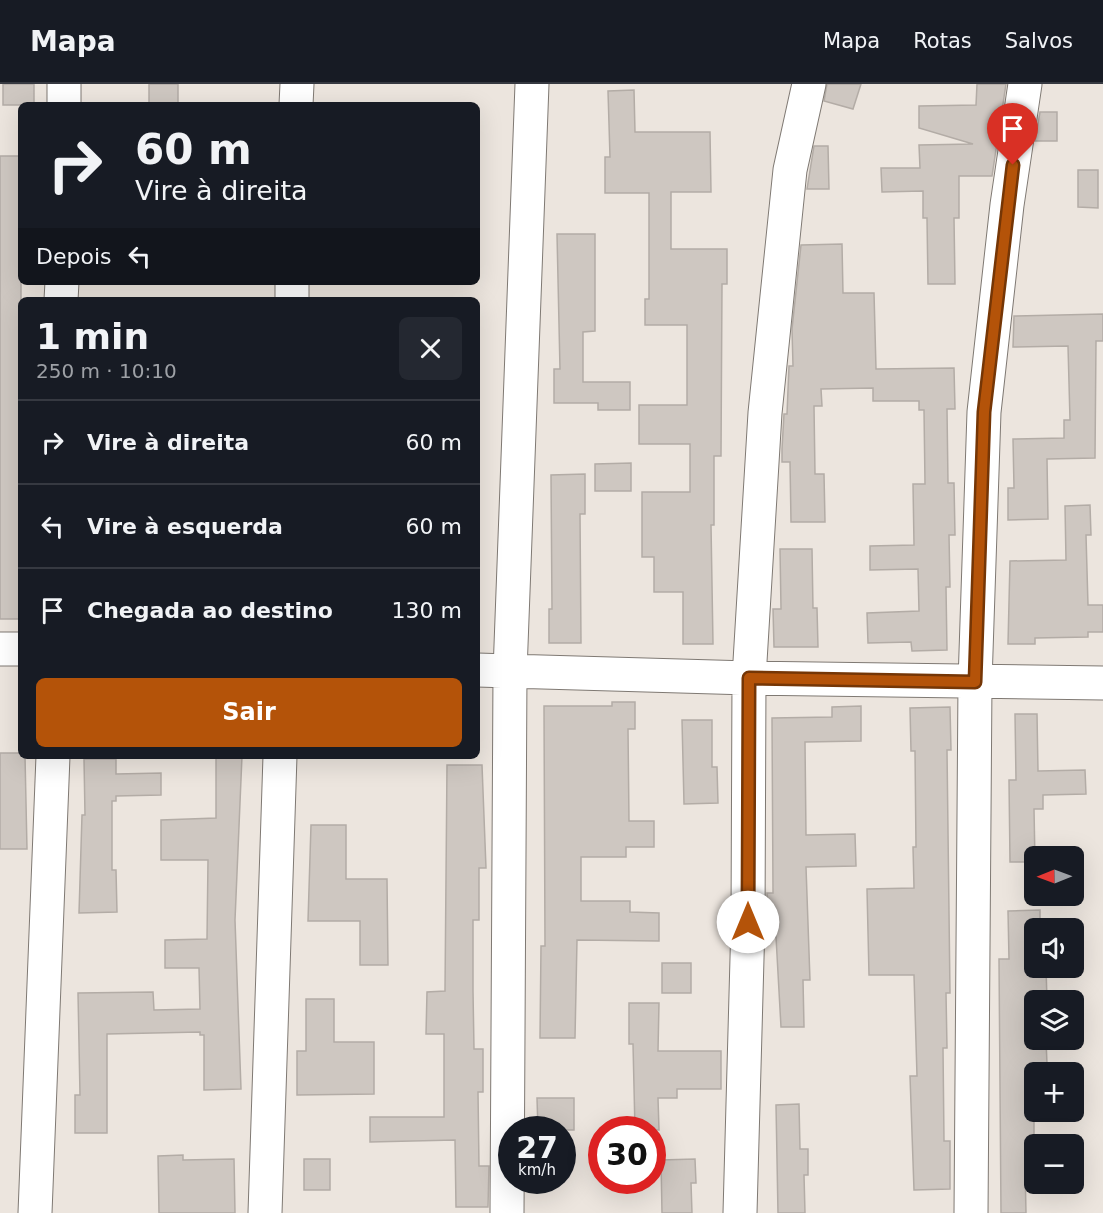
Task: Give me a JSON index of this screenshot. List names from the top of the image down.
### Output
{
  "north": "left",
  "page": {
    "header": "Mapa",
    "nav": ["Mapa", "Rotas", "Salvos"],
    "turn": ["60 m", "Vire à direita"],
    "then": "Depois",
    "heading": ["1 min", "250 m · 10:10"],
    "list": [
      {
        "name": "Vire à direita",
        "value": "60 m"
      },
      {
        "name": "Vire à esquerda",
        "value": "60 m"
      },
      {
        "name": "Chegada ao destino",
        "value": "130 m"
      }
    ],
    "buttons": "Sair",
    "map_buttons": ["+", "−"],
    "speed": "27 km/h",
    "limit": "30"
  }
}
